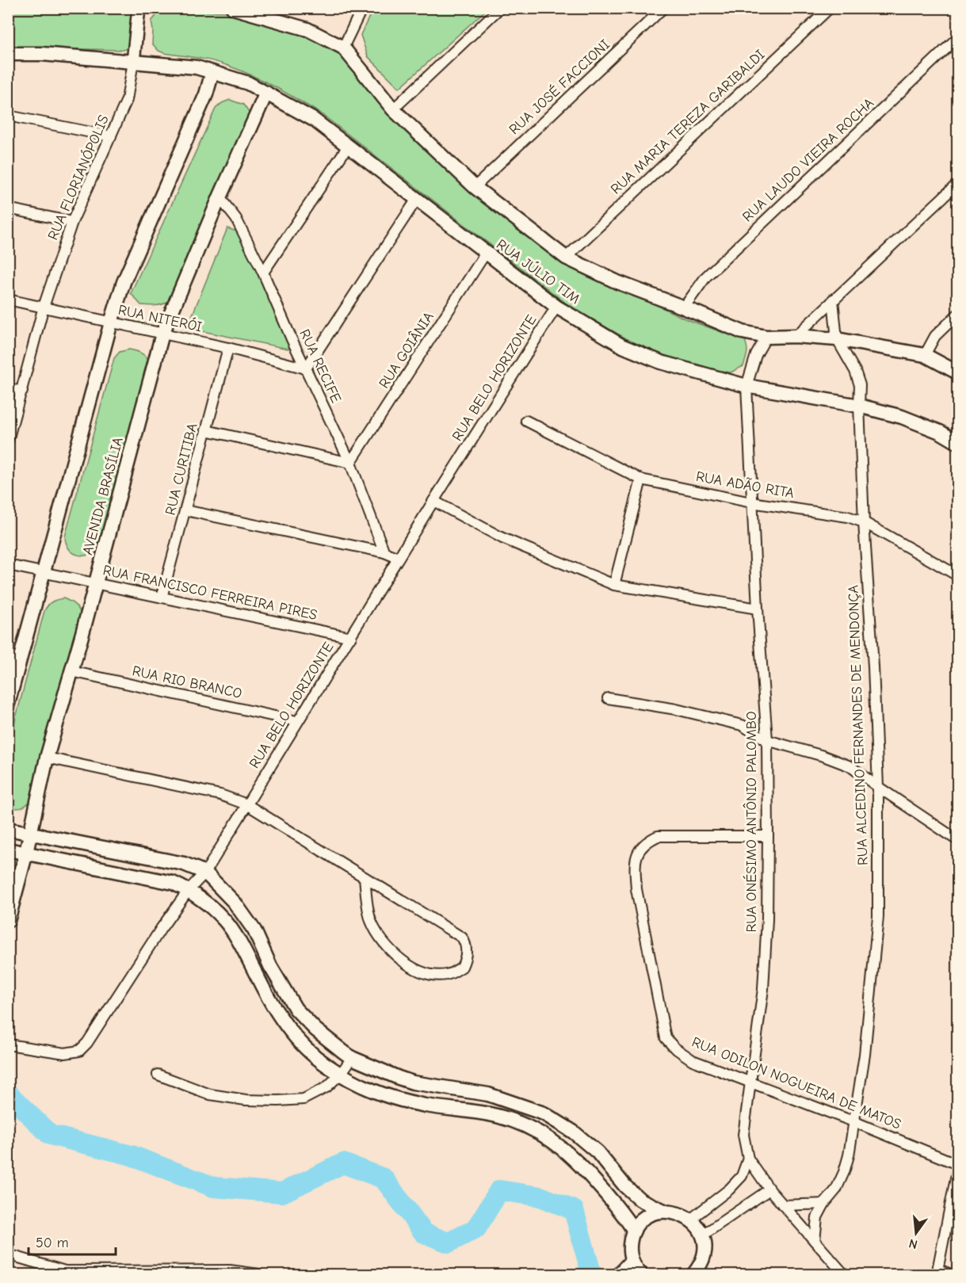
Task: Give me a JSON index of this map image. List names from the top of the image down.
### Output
{
  "streets": {
    "main road": ["RUA JÚLIO TIM", "AVENIDA BRASÍLIA"],
    "street": [
      "RUA JOSÉ FACCIONI",
      "RUA MARIA TEREZA GARIBALDI",
      "RUA LAUDO VIEIRA ROCHA",
      "RUA FLORIANÓPOLIS",
      "RUA NITERÓI",
      "RUA GOIÂNIA",
      "RUA RECIFE",
      "RUA BELO HORIZONTE",
      "RUA CURITIBA",
      "RUA ADÃO RITA",
      "RUA FRANCISCO FERREIRA PIRES",
      "RUA RIO BRANCO",
      "RUA ALCEDINO FERNANDES DE MENDONÇA",
      "RUA ONÉSIMO ANTÔNIO PALOMBO",
      "RUA ODILON NOGUEIRA DE MATOS"
    ]
  },
  "crossings": [
    ["RUA FLORIANÓPOLIS", "RUA JÚLIO TIM"],
    ["RUA FLORIANÓPOLIS", "RUA NITERÓI"],
    ["RUA JÚLIO TIM", "RUA GOIÂNIA"],
    ["RUA JÚLIO TIM", "RUA BELO HORIZONTE"],
    ["RUA JÚLIO TIM", "AVENIDA BRASÍLIA"],
    ["RUA JÚLIO TIM", "RUA ALCEDINO FERNANDES DE MENDONÇA"],
    ["RUA JÚLIO TIM", "RUA ONÉSIMO ANTÔNIO PALOMBO"],
    ["RUA NITERÓI", "RUA RECIFE"],
    ["RUA NITERÓI", "RUA CURITIBA"],
    ["RUA NITERÓI", "AVENIDA BRASÍLIA"],
    ["RUA GOIÂNIA", "RUA RECIFE"],
    ["RUA RECIFE", "AVENIDA BRASÍLIA"],
    ["RUA BELO HORIZONTE", "RUA FRANCISCO FERREIRA PIRES"],
    ["RUA BELO HORIZONTE", "RUA RIO BRANCO"],
    ["RUA CURITIBA", "RUA FRANCISCO FERREIRA PIRES"],
    ["RUA ADÃO RITA", "RUA ALCEDINO FERNANDES DE MENDONÇA"],
    ["RUA ADÃO RITA", "RUA ONÉSIMO ANTÔNIO PALOMBO"],
    ["AVENIDA BRASÍLIA", "RUA FRANCISCO FERREIRA PIRES"],
    ["AVENIDA BRASÍLIA", "RUA RIO BRANCO"],
    ["RUA ALCEDINO FERNANDES DE MENDONÇA", "RUA ONÉSIMO ANTÔNIO PALOMBO"],
    ["RUA ALCEDINO FERNANDES DE MENDONÇA", "RUA ODILON NOGUEIRA DE MATOS"],
    ["RUA ONÉSIMO ANTÔNIO PALOMBO", "RUA ODILON NOGUEIRA DE MATOS"]
  ],
  "scale_bar": "50 m",
  "north": "bottom"
}
